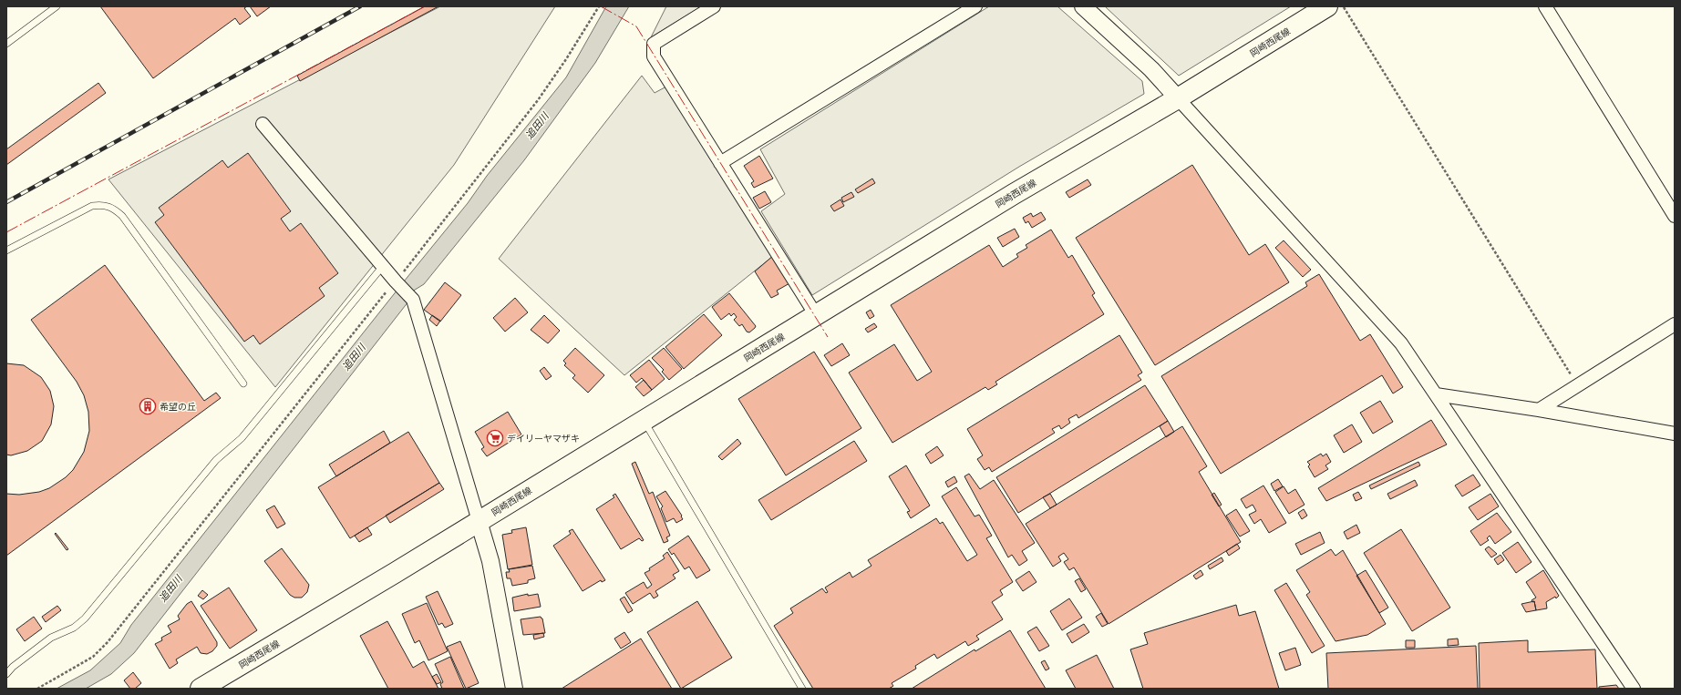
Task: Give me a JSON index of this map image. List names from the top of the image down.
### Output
{
  "streets": {
    "main road": ["岡崎西尾線"]
  },
  "water": ["追田川"],
  "places": {
    "building": ["希望の丘"],
    "supermarket": ["デイリーヤマザキ"]
  }
}
